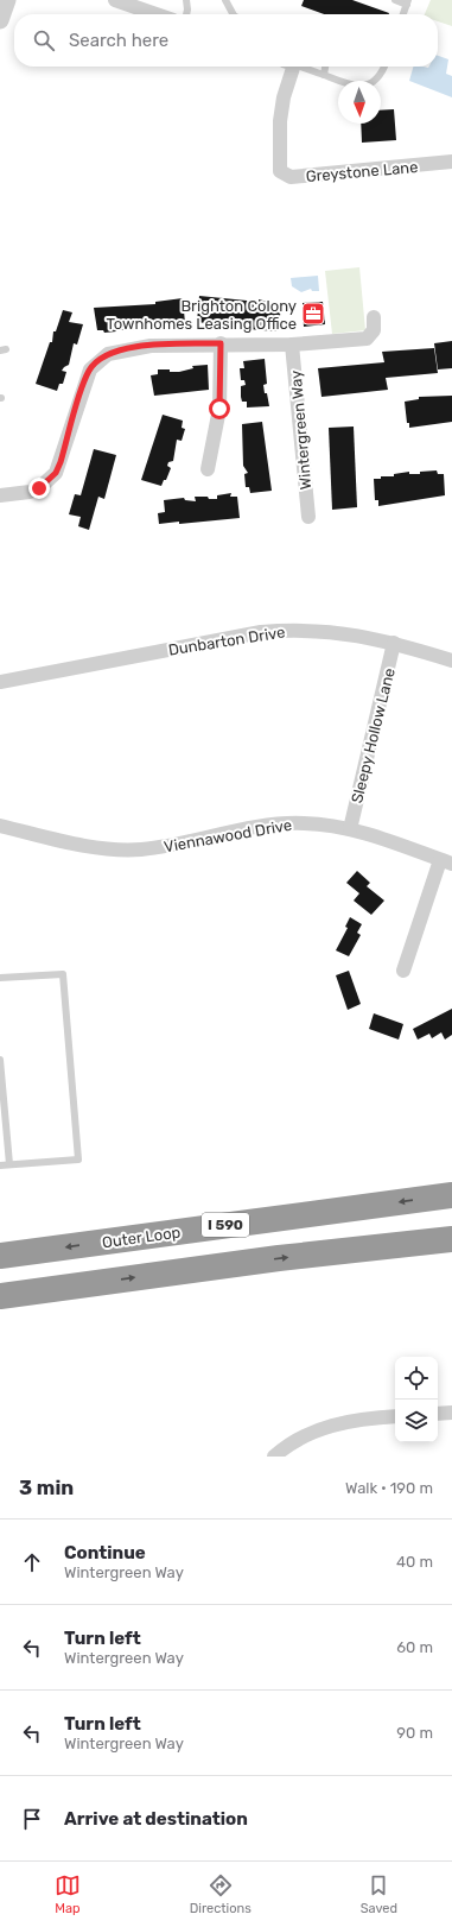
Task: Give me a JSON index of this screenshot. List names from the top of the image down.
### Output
{
  "streets": {
    "highway": ["I 590", "Outer Loop"],
    "street": [
      "Greystone Lane",
      "Wintergreen Way",
      "Dunbarton Drive",
      "Sleepy Hollow Lane",
      "Viennawood Drive"
    ]
  },
  "crossings": [
    ["Dunbarton Drive", "Sleepy Hollow Lane"],
    ["Sleepy Hollow Lane", "Viennawood Drive"]
  ],
  "places": {
    "office": ["Brighton Colony Townhomes Leasing Office"]
  },
  "north": "bottom",
  "page": {
    "search": "Search here",
    "heading": ["3 min", "Walk · 190 m"],
    "list": [
      ["Continue", "Wintergreen Way", "40 m"],
      ["Turn left", "Wintergreen Way", "60 m"],
      ["Turn left", "Wintergreen Way", "90 m"],
      "Arrive at destination"
    ],
    "nav": ["Map", "Directions", "Saved"]
  }
}
